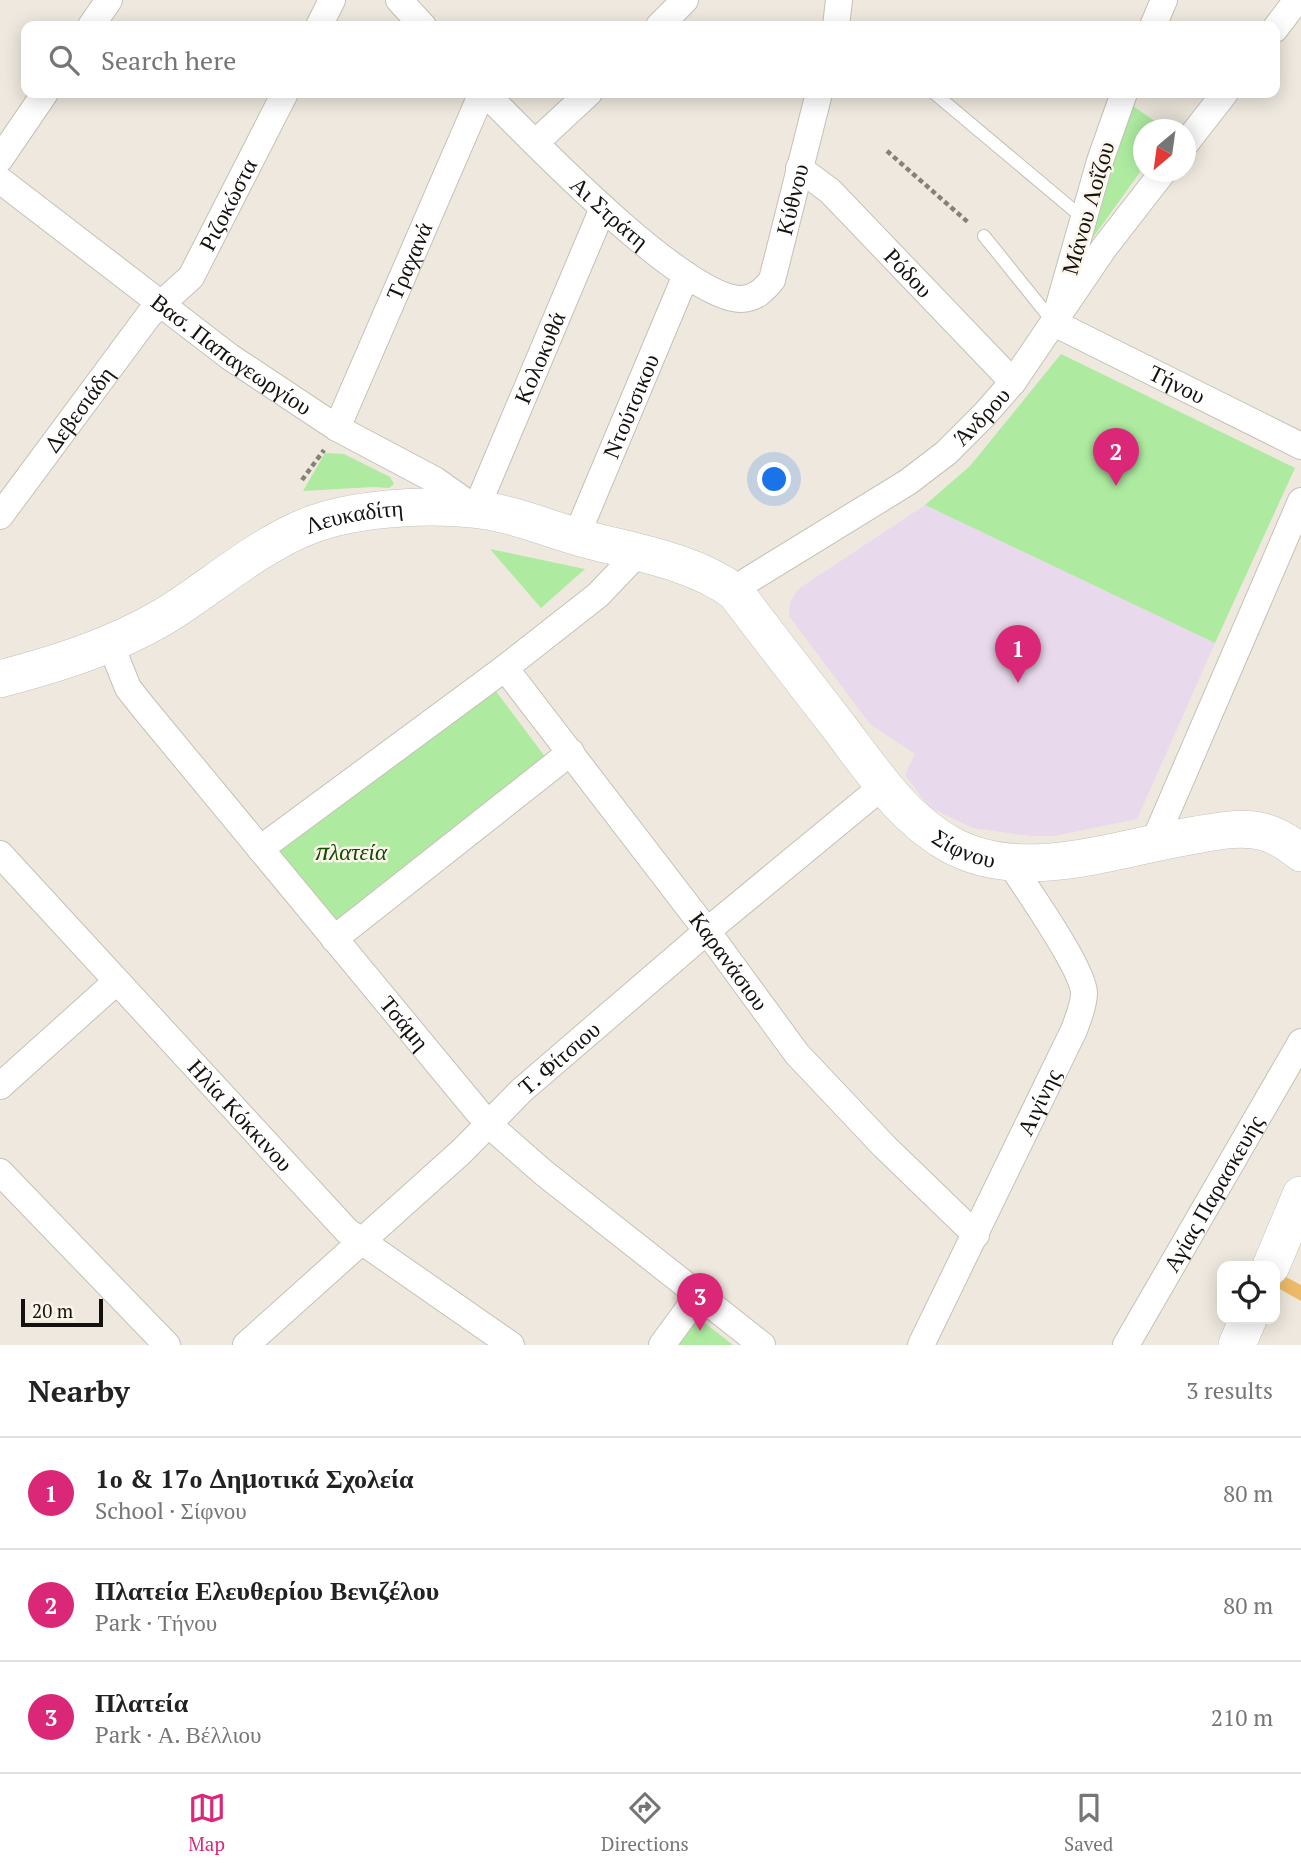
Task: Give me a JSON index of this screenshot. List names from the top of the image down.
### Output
{
  "streets": {
    "street": [
      "Κύθνου",
      "Ριζοκώστα",
      "Μάνου Λοΐζου",
      "Αι Στράτη",
      "Τραχανά",
      "Ρόδου",
      "Βασ. Παπαγεωργίου",
      "Κολοκυθά",
      "Τήνου",
      "Ντούτσικου",
      "Δεβεσιάδη",
      "Άνδρου",
      "Λευκαδίτη",
      "Σίφνου",
      "Καρανάσιου",
      "Τσάμη",
      "Τ. Φίτσιου",
      "Αιγίνης",
      "Ηλία Κόκκινου",
      "Αγίας Παρασκευής"
    ]
  },
  "crossings": [
    ["Κύθνου", "Αι Στράτη"],
    ["Κύθνου", "Ρόδου"],
    ["Ριζοκώστα", "Βασ. Παπαγεωργίου"],
    ["Ριζοκώστα", "Δεβεσιάδη"],
    ["Μάνου Λοΐζου", "Τήνου"],
    ["Μάνου Λοΐζου", "Άνδρου"],
    ["Αι Στράτη", "Κολοκυθά"],
    ["Αι Στράτη", "Ντούτσικου"],
    ["Τραχανά", "Βασ. Παπαγεωργίου"],
    ["Ρόδου", "Άνδρου"],
    ["Βασ. Παπαγεωργίου", "Κολοκυθά"],
    ["Βασ. Παπαγεωργίου", "Δεβεσιάδη"],
    ["Βασ. Παπαγεωργίου", "Λευκαδίτη"],
    ["Κολοκυθά", "Λευκαδίτη"],
    ["Τήνου", "Άνδρου"],
    ["Ντούτσικου", "Λευκαδίτη"],
    ["Άνδρου", "Λευκαδίτη"],
    ["Άνδρου", "Σίφνου"],
    ["Λευκαδίτη", "Σίφνου"],
    ["Λευκαδίτη", "Τσάμη"],
    ["Σίφνου", "Τ. Φίτσιου"],
    ["Σίφνου", "Αιγίνης"],
    ["Καρανάσιου", "Τ. Φίτσιου"],
    ["Καρανάσιου", "Αιγίνης"],
    ["Τσάμη", "Τ. Φίτσιου"],
    ["Τ. Φίτσιου", "Ηλία Κόκκινου"]
  ],
  "parks": ["πλατεία"],
  "scale_bar": "20 m",
  "north": "bottom left",
  "page": {
    "search": "Search here",
    "pins": ["2", "1", "3"],
    "scale": "20 m",
    "heading": ["Nearby", "3 results"],
    "list": [
      {
        "mark": "1",
        "name": "1ο & 17ο Δημοτικά Σχολεία",
        "note": "School · Σίφνου",
        "value": "80 m"
      },
      {
        "mark": "2",
        "name": "Πλατεία Ελευθερίου Βενιζέλου",
        "note": "Park · Τήνου",
        "value": "80 m"
      },
      {
        "mark": "3",
        "name": "Πλατεία",
        "note": "Park · Α. Βέλλιου",
        "value": "210 m"
      }
    ],
    "nav": ["Map", "Directions", "Saved"]
  }
}
